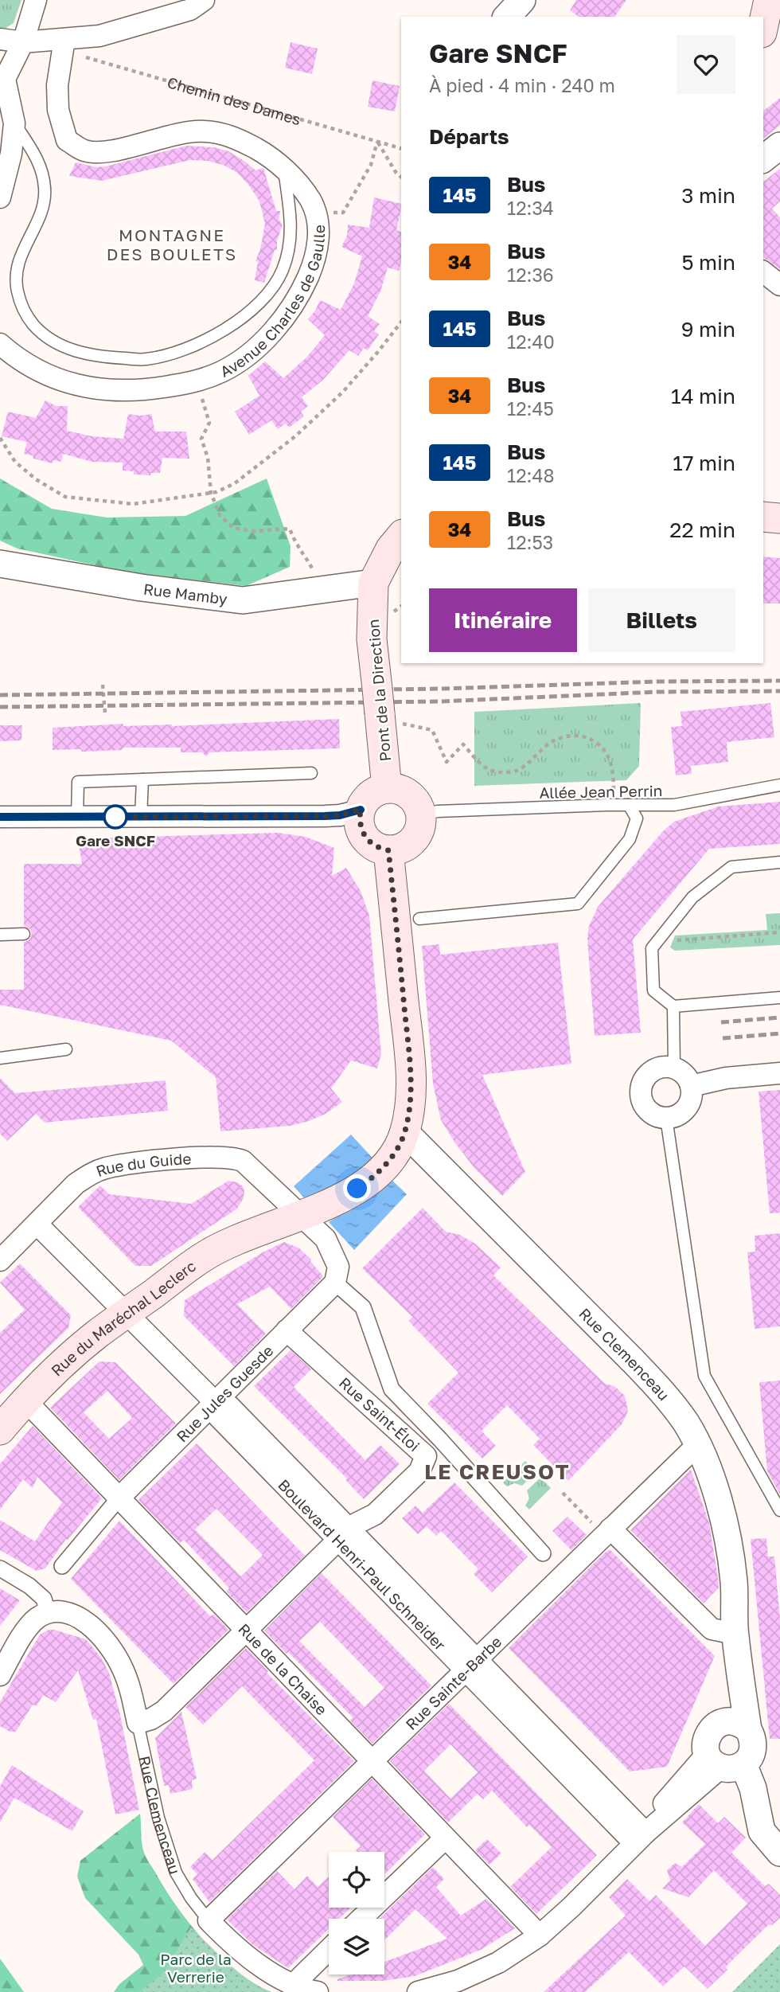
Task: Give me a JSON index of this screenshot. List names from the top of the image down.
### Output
{
  "streets": {
    "main road": ["Pont de la Direction", "Rue du Maréchal Leclerc"],
    "street": [
      "Avenue Charles de Gaulle",
      "Rue Mamby",
      "Rue du Guide",
      "Rue Clemenceau",
      "Rue Jules Guesde",
      "Rue Saint-Éloi",
      "Boulevard Henri-Paul Schneider",
      "Rue de la Chaise",
      "Rue Sainte-Barbe"
    ],
    "lane": ["Allée Jean Perrin"],
    "path": ["Chemin des Dames"]
  },
  "crossings": [
    ["Chemin des Dames", "Avenue Charles de Gaulle"],
    ["Rue Mamby", "Pont de la Direction"],
    ["Pont de la Direction", "Allée Jean Perrin"],
    ["Pont de la Direction", "Rue du Maréchal Leclerc"],
    ["Allée Jean Perrin", "Rue du Maréchal Leclerc"],
    ["Rue du Guide", "Rue du Maréchal Leclerc"],
    ["Rue du Guide", "Boulevard Henri-Paul Schneider"],
    ["Rue du Maréchal Leclerc", "Rue Clemenceau"],
    ["Rue du Maréchal Leclerc", "Boulevard Henri-Paul Schneider"],
    ["Rue du Maréchal Leclerc", "Rue de la Chaise"],
    ["Rue Clemenceau", "Rue Saint-Éloi"],
    ["Rue Clemenceau", "Boulevard Henri-Paul Schneider"],
    ["Rue Clemenceau", "Rue de la Chaise"],
    ["Rue Clemenceau", "Rue Sainte-Barbe"],
    ["Rue Jules Guesde", "Rue Saint-Éloi"],
    ["Rue Jules Guesde", "Boulevard Henri-Paul Schneider"],
    ["Rue Jules Guesde", "Rue de la Chaise"],
    ["Rue Saint-Éloi", "Boulevard Henri-Paul Schneider"],
    ["Rue Saint-Éloi", "Rue de la Chaise"],
    ["Boulevard Henri-Paul Schneider", "Rue Sainte-Barbe"],
    ["Rue de la Chaise", "Rue Sainte-Barbe"]
  ],
  "districts": ["MONTAGNE DES BOULETS", "LE CREUSOT"],
  "parks": ["Parc de la Verrerie"],
  "places": ["Gare SNCF"],
  "lines": ["bus line 145"],
  "page": {
    "heading": [
      ["Gare SNCF", "À pied · 4 min · 240 m"],
      "Départs"
    ],
    "list": [
      {
        "mark": "145",
        "name": "Bus",
        "note": "12:34",
        "value": "3 min"
      },
      {
        "mark": "34",
        "name": "Bus",
        "note": "12:36",
        "value": "5 min"
      },
      {
        "mark": "145",
        "name": "Bus",
        "note": "12:40",
        "value": "9 min"
      },
      {
        "mark": "34",
        "name": "Bus",
        "note": "12:45",
        "value": "14 min"
      },
      {
        "mark": "145",
        "name": "Bus",
        "note": "12:48",
        "value": "17 min"
      },
      {
        "mark": "34",
        "name": "Bus",
        "note": "12:53",
        "value": "22 min"
      }
    ],
    "buttons": ["Itinéraire", "Billets"]
  }
}
